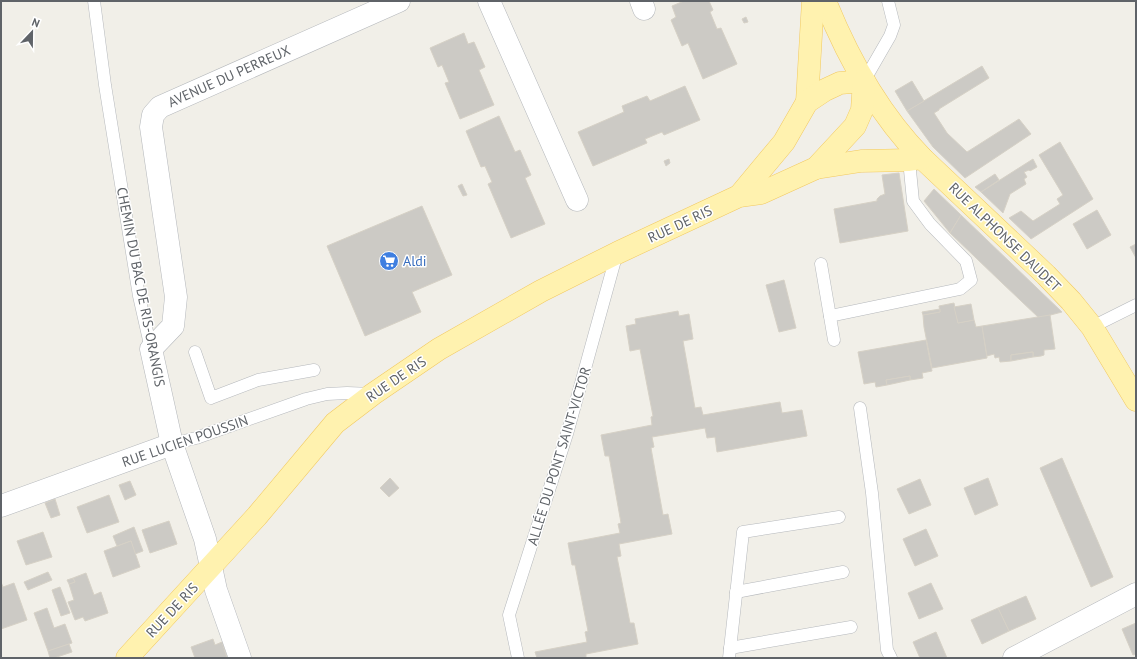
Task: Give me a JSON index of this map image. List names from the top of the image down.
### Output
{
  "streets": {
    "main road": ["RUE DE RIS", "RUE ALPHONSE DAUDET"],
    "street": ["AVENUE DU PERREUX", "CHEMIN DU BAC DE RIS-ORANGIS", "RUE LUCIEN POUSSIN"],
    "lane": ["ALLÉE DU PONT SAINT-VICTOR"]
  },
  "crossings": [
    ["AVENUE DU PERREUX", "CHEMIN DU BAC DE RIS-ORANGIS"],
    ["RUE DE RIS", "RUE ALPHONSE DAUDET"],
    ["RUE DE RIS", "CHEMIN DU BAC DE RIS-ORANGIS"],
    ["RUE DE RIS", "RUE LUCIEN POUSSIN"],
    ["RUE DE RIS", "ALLÉE DU PONT SAINT-VICTOR"],
    ["CHEMIN DU BAC DE RIS-ORANGIS", "RUE LUCIEN POUSSIN"]
  ],
  "places": {
    "supermarket": ["Aldi"]
  },
  "north": "top"
}
